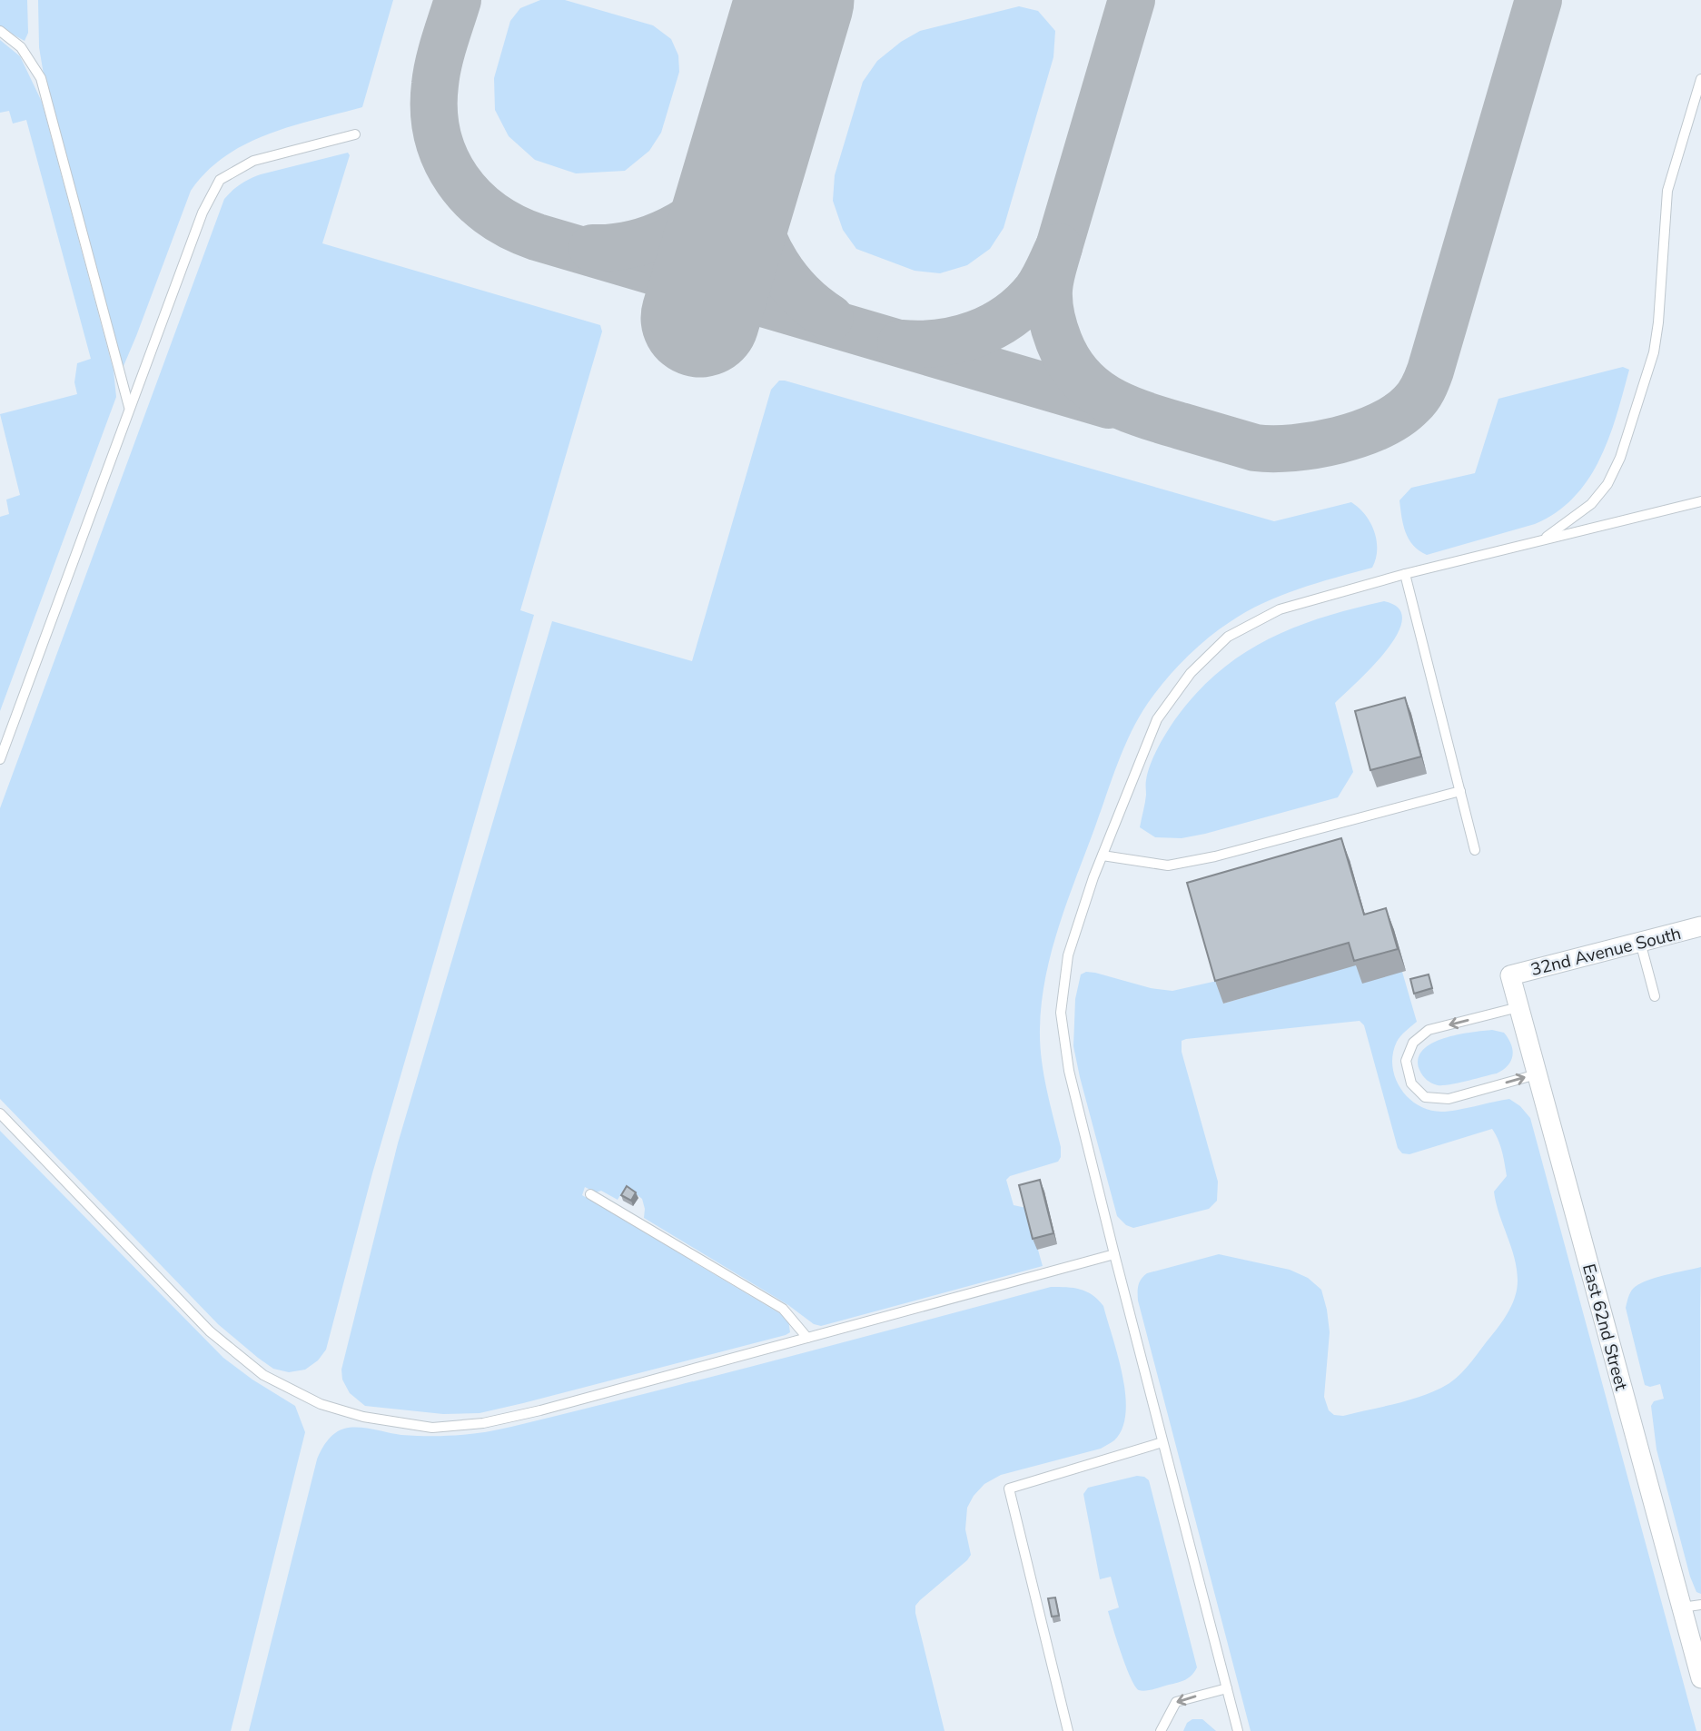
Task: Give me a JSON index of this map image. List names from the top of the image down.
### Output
{
  "streets": {
    "street": ["32nd Avenue South", "East 62nd Street"]
  },
  "crossings": [
    ["32nd Avenue South", "East 62nd Street"]
  ]
}
